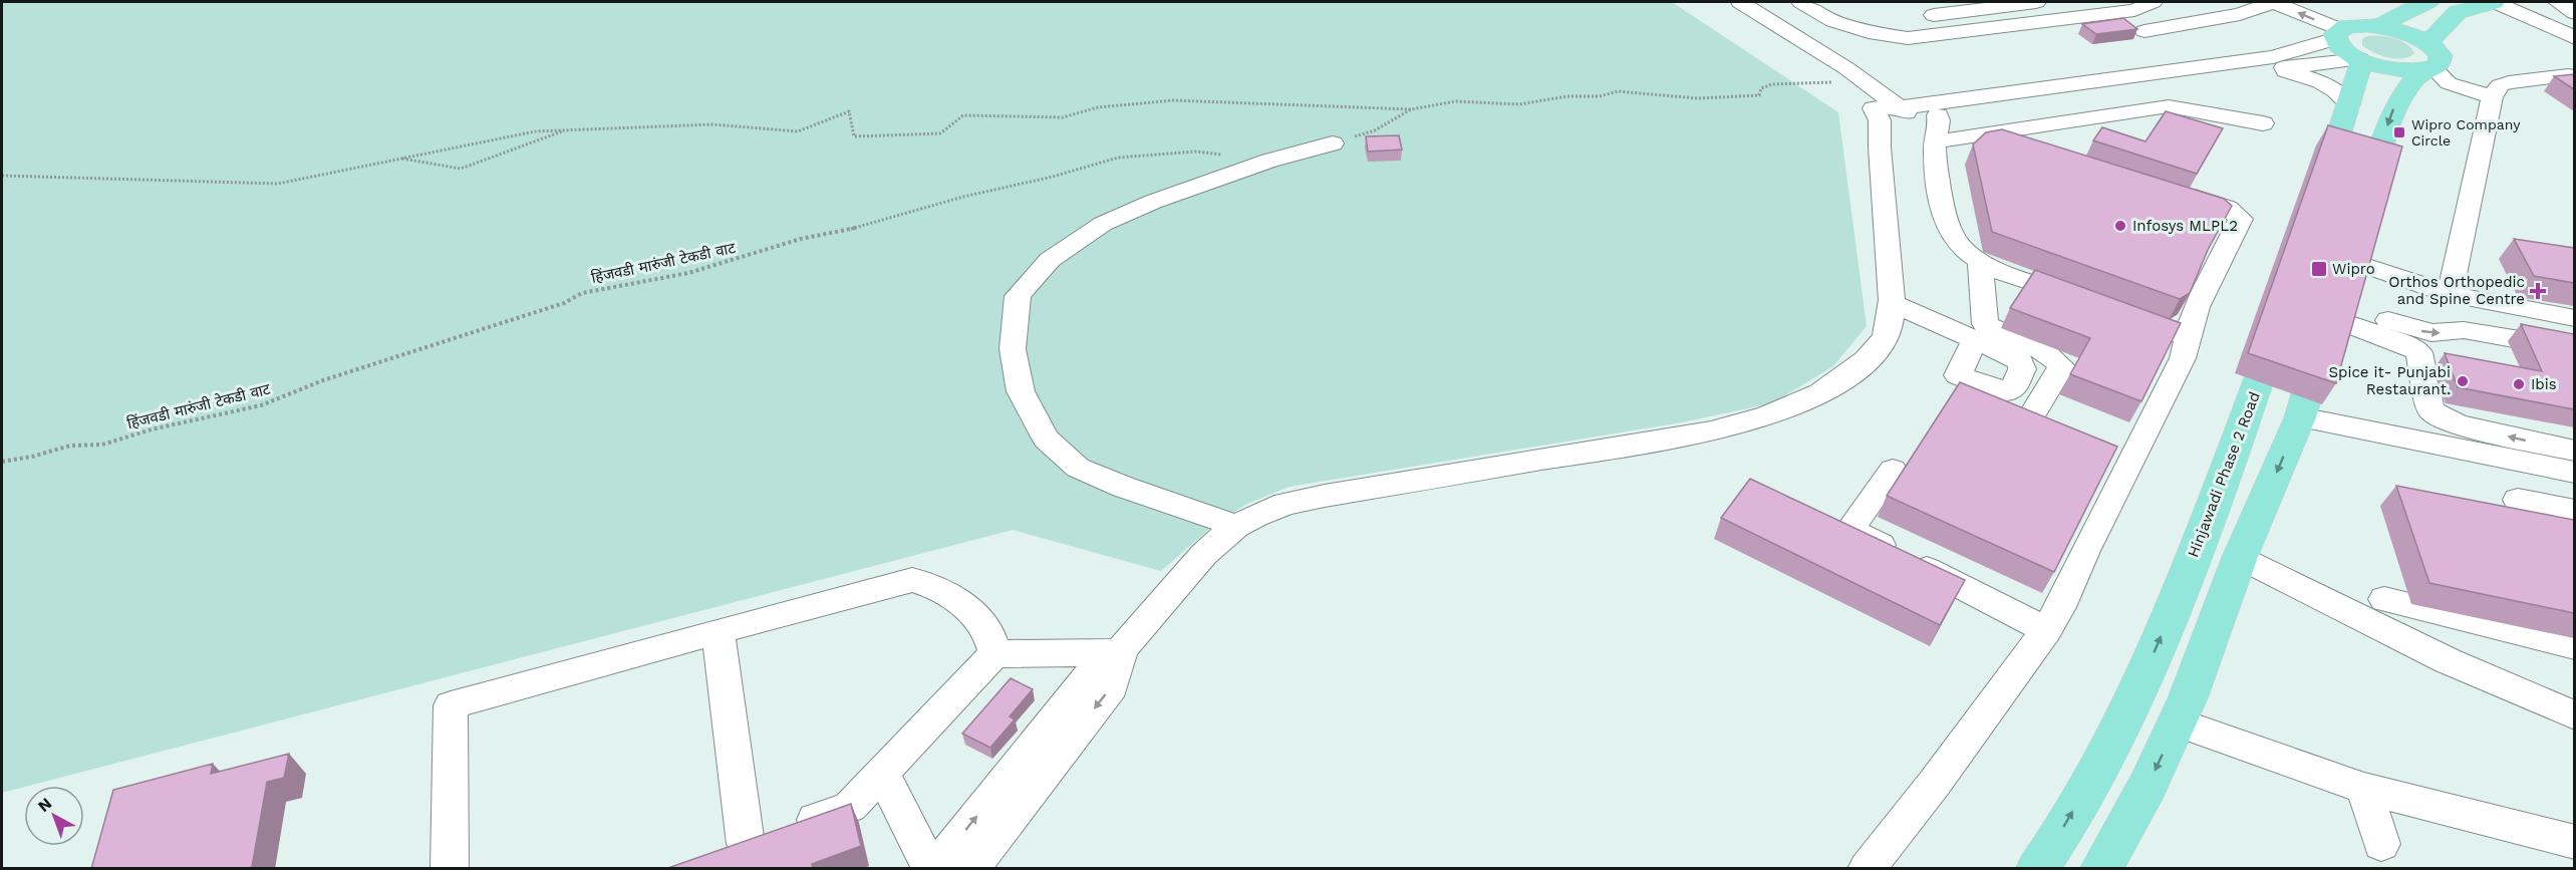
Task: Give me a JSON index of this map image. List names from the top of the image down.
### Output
{
  "streets": {
    "main road": ["Hinjawadi Phase 2 Road"],
    "path": ["हिंजवडी मारुंजी टेकडी वाट"]
  },
  "places": {
    "transit": ["Wipro Company Circle", "Wipro"],
    "other": ["Infosys MLPL2", "Spice it- Punjabi Restaurant.", "Ibis"],
    "health": ["Orthos Orthopedic and Spine Centre"]
  },
  "north": "top left"
}
